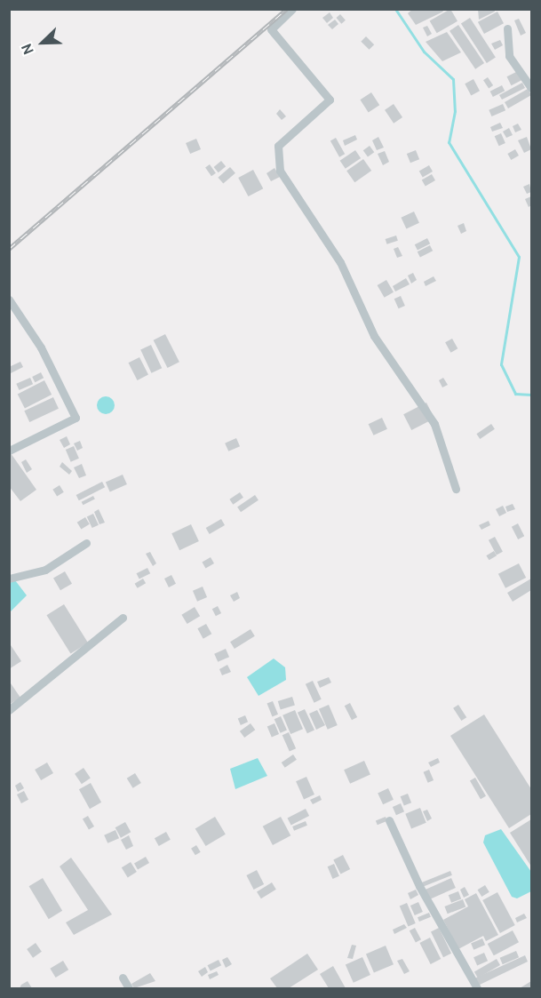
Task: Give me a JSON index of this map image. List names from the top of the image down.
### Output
{
  "north": "bottom left"
}
